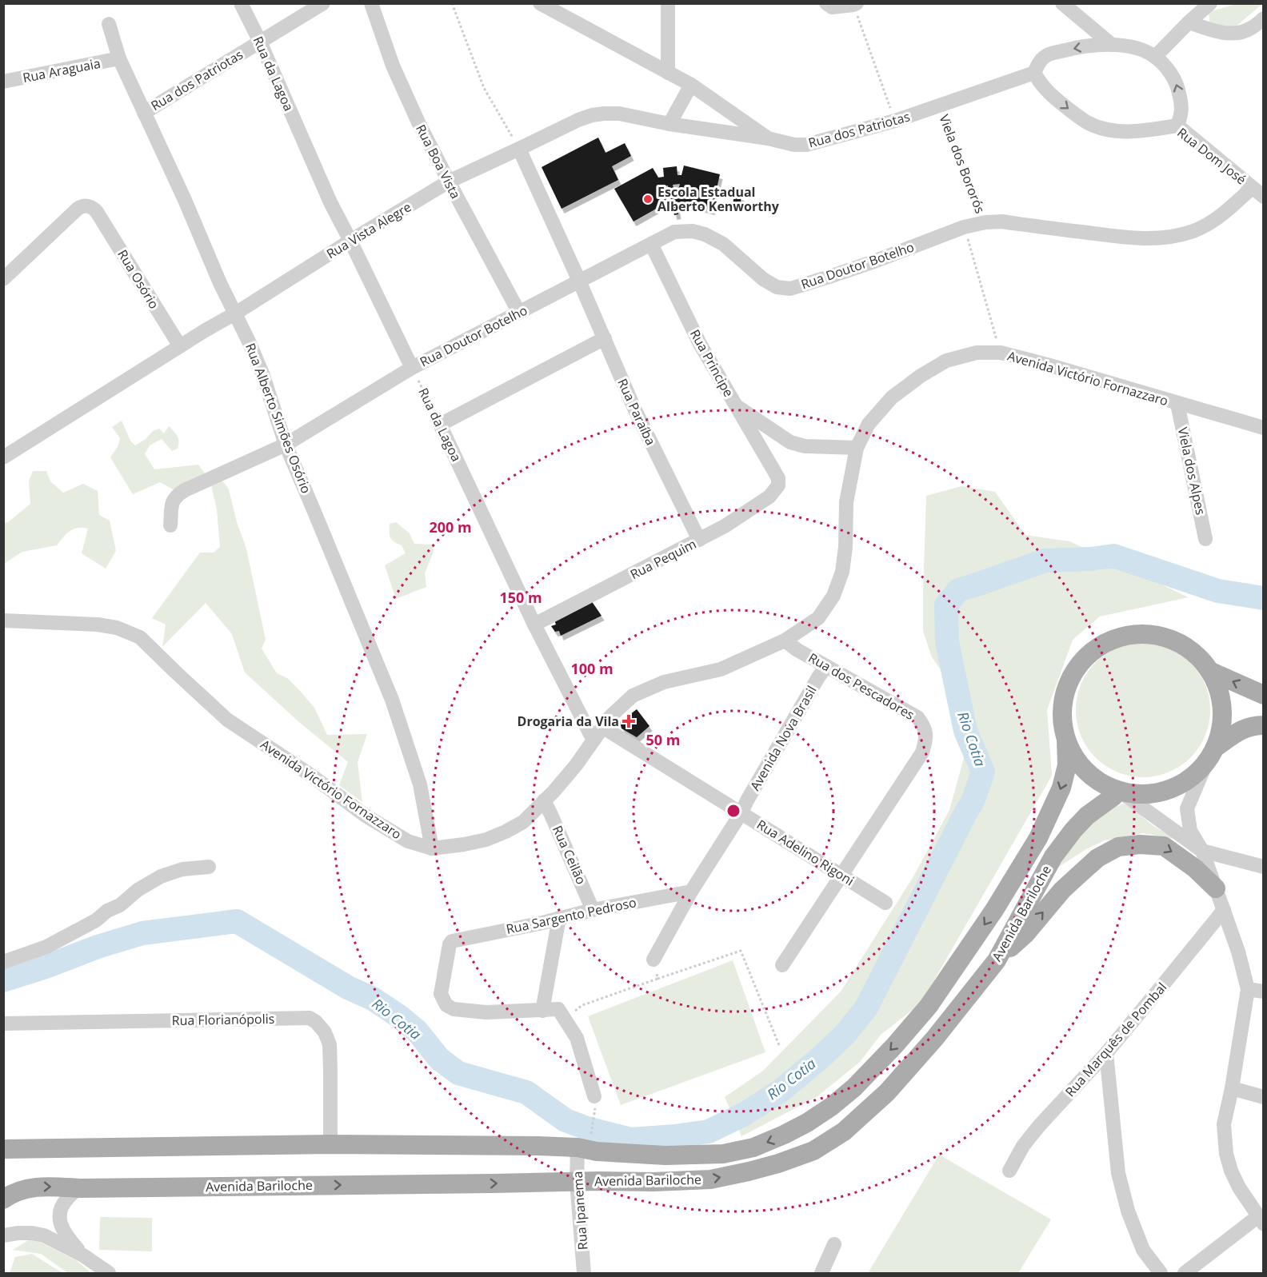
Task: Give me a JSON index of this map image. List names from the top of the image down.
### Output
{
  "streets": {
    "main road": ["Avenida Bariloche"],
    "street": [
      "Rua Araguaia",
      "Rua da Lagoa",
      "Rua dos Patriotas",
      "Rua Dom José",
      "Rua Boa Vista",
      "Rua Vista Alegre",
      "Rua Doutor Botelho",
      "Rua Osório",
      "Rua Principe",
      "Avenida Victório Fornazzaro",
      "Rua Paraíba",
      "Rua Alberto Simões Osório",
      "Viela dos Alpes",
      "Rua Pequim",
      "Rua dos Pescadores",
      "Avenida Nova Brasil",
      "Rua Adelino Rigoni",
      "Rua Ceilão",
      "Rua Sargento Pedroso",
      "Rua Florianópolis",
      "Rua Marquês de Pombal",
      "Rua Ipanema"
    ],
    "path": ["Viela dos Bororós"]
  },
  "crossings": [
    ["Rua Araguaia", "Rua Alberto Simões Osório"],
    ["Rua da Lagoa", "Rua dos Patriotas"],
    ["Rua da Lagoa", "Rua Vista Alegre"],
    ["Rua da Lagoa", "Rua Doutor Botelho"],
    ["Rua da Lagoa", "Avenida Victório Fornazzaro"],
    ["Rua da Lagoa", "Rua Pequim"],
    ["Rua dos Patriotas", "Rua Dom José"],
    ["Rua dos Patriotas", "Viela dos Bororós"],
    ["Rua dos Patriotas", "Rua Vista Alegre"],
    ["Rua dos Patriotas", "Rua Alberto Simões Osório"],
    ["Rua Dom José", "Rua Doutor Botelho"],
    ["Rua Boa Vista", "Rua Vista Alegre"],
    ["Rua Boa Vista", "Rua Doutor Botelho"],
    ["Viela dos Bororós", "Rua Doutor Botelho"],
    ["Rua Vista Alegre", "Rua Osório"],
    ["Rua Vista Alegre", "Rua Paraíba"],
    ["Rua Vista Alegre", "Rua Alberto Simões Osório"],
    ["Rua Doutor Botelho", "Rua Principe"],
    ["Rua Doutor Botelho", "Rua Paraíba"],
    ["Rua Doutor Botelho", "Rua Alberto Simões Osório"],
    ["Rua Principe", "Rua Pequim"],
    ["Avenida Victório Fornazzaro", "Rua Alberto Simões Osório"],
    ["Avenida Victório Fornazzaro", "Viela dos Alpes"],
    ["Avenida Victório Fornazzaro", "Rua dos Pescadores"],
    ["Avenida Victório Fornazzaro", "Rua Adelino Rigoni"],
    ["Avenida Victório Fornazzaro", "Rua Ceilão"],
    ["Rua Paraíba", "Rua Pequim"],
    ["Rua dos Pescadores", "Avenida Nova Brasil"],
    ["Rua dos Pescadores", "Rua Adelino Rigoni"],
    ["Avenida Nova Brasil", "Rua Adelino Rigoni"],
    ["Avenida Nova Brasil", "Rua Sargento Pedroso"],
    ["Rua Ceilão", "Rua Sargento Pedroso"],
    ["Avenida Bariloche", "Rua Florianópolis"],
    ["Avenida Bariloche", "Rua Ipanema"]
  ],
  "water": ["Rio Cotia"],
  "places": {
    "other": ["Escola Estadual Alberto Kenworthy"],
    "health": ["Drogaria da Vila"]
  },
  "rings": [
    "200 m",
    "150 m",
    "100 m",
    "50 m"
  ]
}
